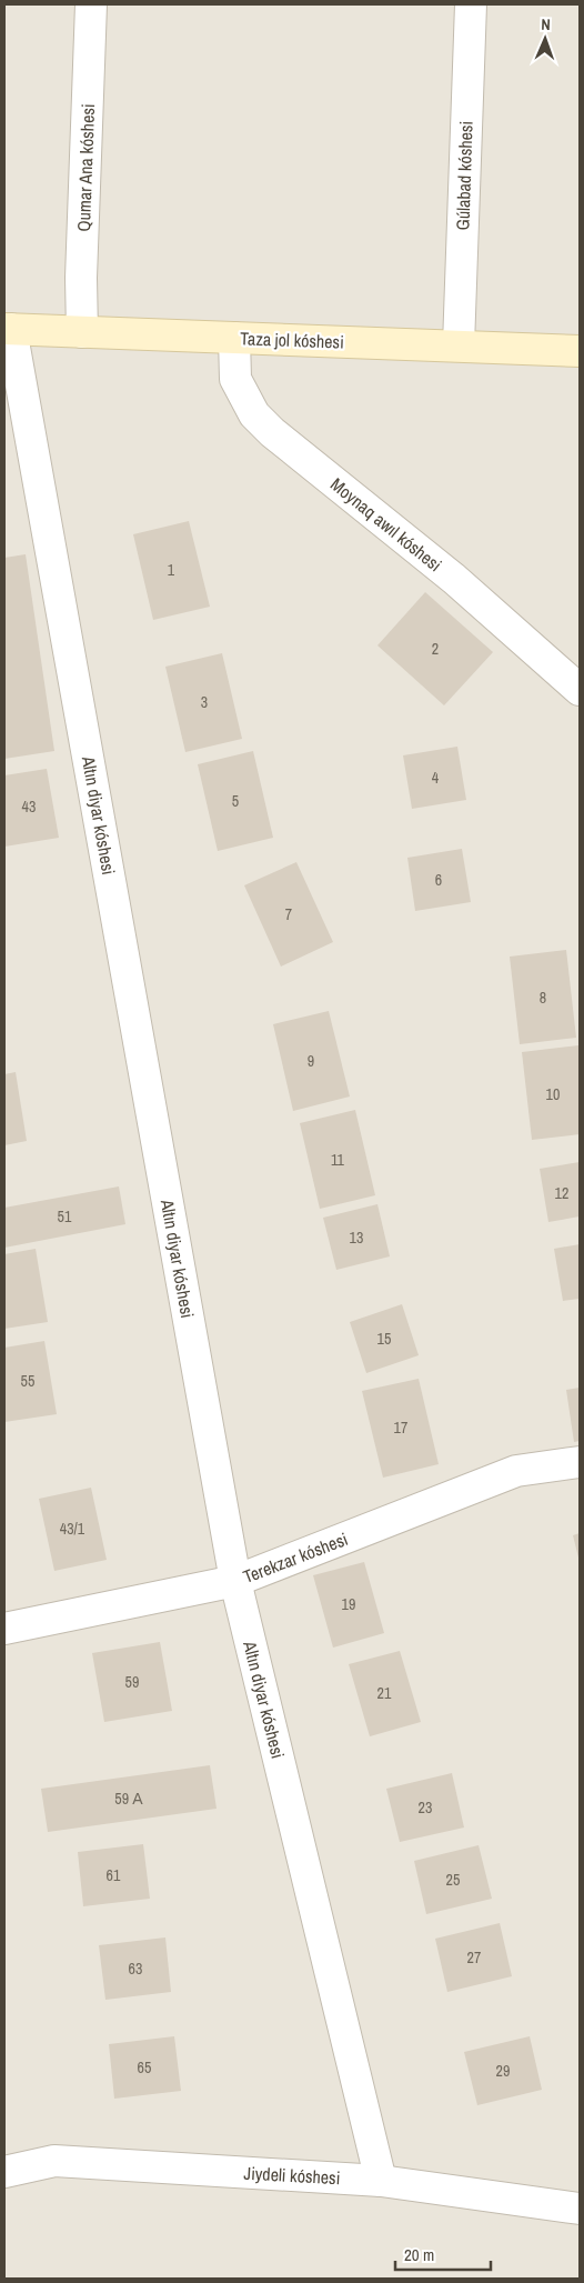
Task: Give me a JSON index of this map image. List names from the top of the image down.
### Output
{
  "streets": {
    "main road": ["Taza jol kóshesi"],
    "street": [
      "Qumar Ana kóshesi",
      "Gúlabad kóshesi",
      "Moynaq awıl kóshesi",
      "Altın diyar kóshesi",
      "Terekzar kóshesi",
      "Jiydeli kóshesi"
    ]
  },
  "crossings": [
    ["Qumar Ana kóshesi", "Taza jol kóshesi"],
    ["Gúlabad kóshesi", "Taza jol kóshesi"],
    ["Taza jol kóshesi", "Moynaq awıl kóshesi"],
    ["Taza jol kóshesi", "Altın diyar kóshesi"],
    ["Altın diyar kóshesi", "Terekzar kóshesi"],
    ["Altın diyar kóshesi", "Jiydeli kóshesi"]
  ],
  "house_numbers": [
    "1",
    "2",
    "3",
    "4",
    "5",
    "43",
    "6",
    "7",
    "8",
    "9",
    "10",
    "11",
    "12",
    "51",
    "13",
    "15",
    "55",
    "17",
    "43/1",
    "19",
    "59",
    "21",
    "59 А",
    "23",
    "61",
    "25",
    "27",
    "63",
    "65",
    "29"
  ],
  "scale_bar": "20 m",
  "north": "top"
}
